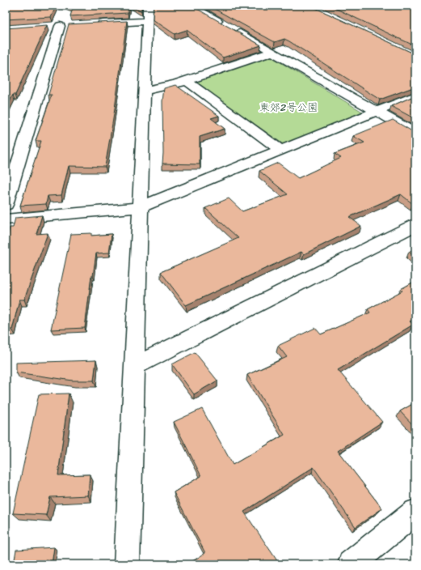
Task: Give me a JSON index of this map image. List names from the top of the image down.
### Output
{
  "parks": ["東郊2号公園"]
}
